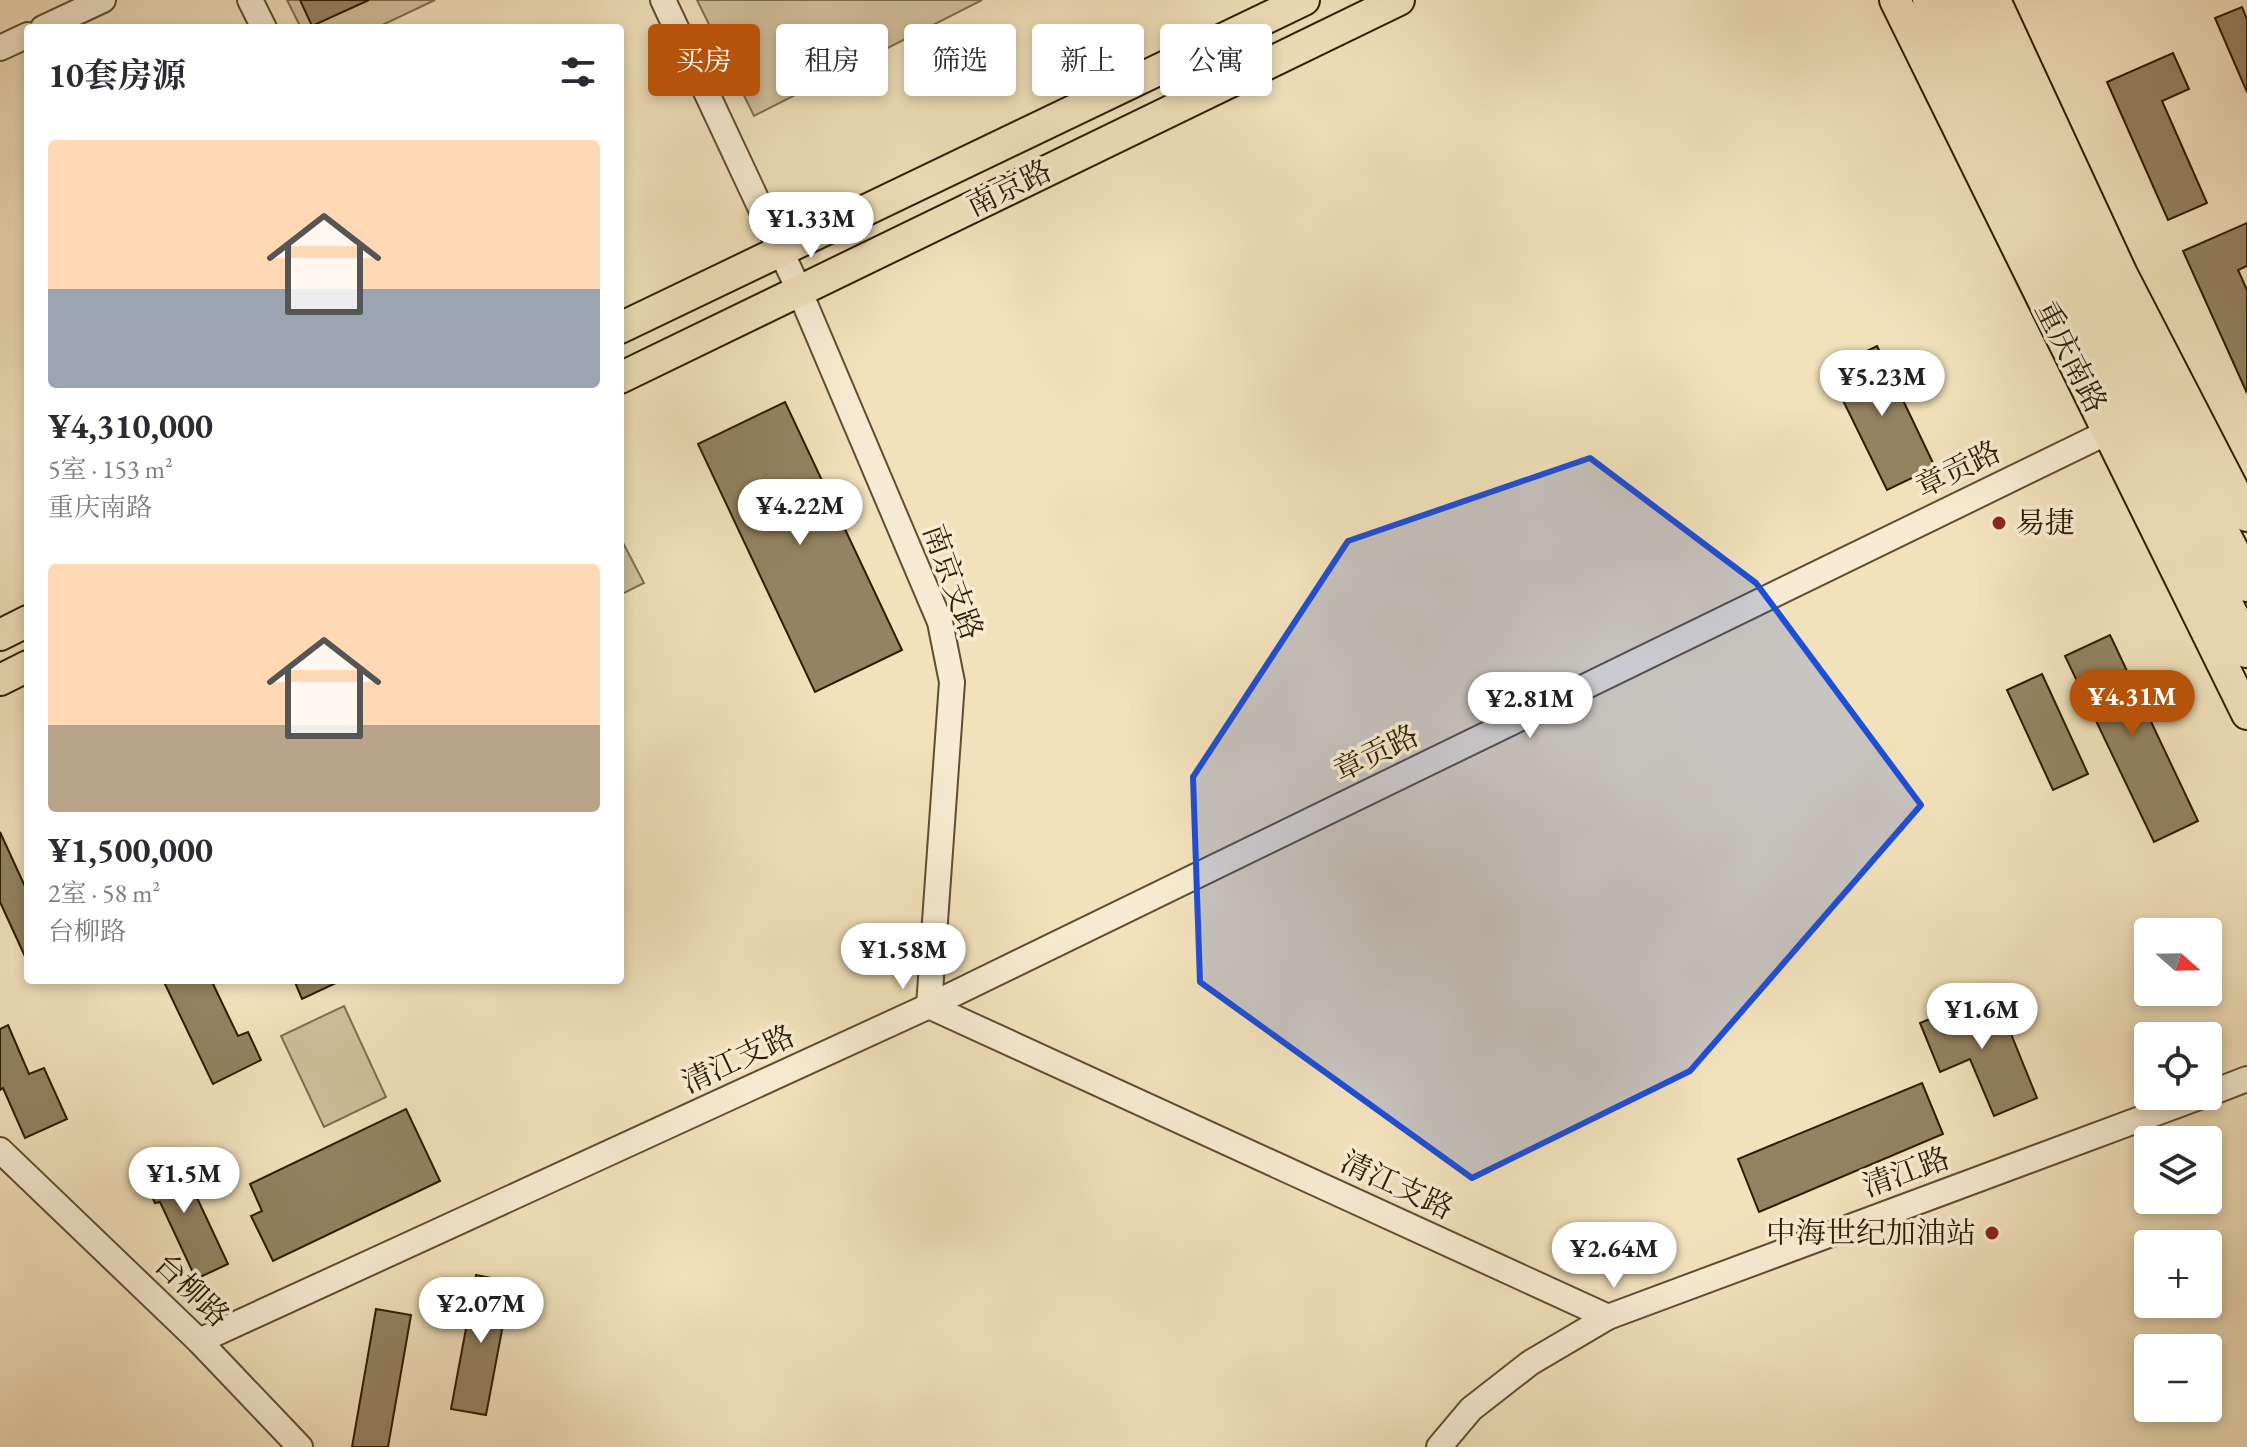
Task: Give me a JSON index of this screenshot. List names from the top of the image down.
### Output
{
  "streets": {
    "main road": ["南京路", "重庆南路"],
    "street": [
      "章贡路",
      "南京支路",
      "清江支路",
      "清江路",
      "台柳路"
    ]
  },
  "crossings": [
    ["南京路", "南京支路"],
    ["重庆南路", "章贡路"],
    ["章贡路", "南京支路"],
    ["章贡路", "清江支路"],
    ["南京支路", "清江支路"],
    ["清江支路", "清江路"],
    ["清江支路", "台柳路"]
  ],
  "places": ["易捷", "中海世纪加油站"],
  "north": "right",
  "page": {
    "chip": [
      "买房",
      "租房",
      "筛选",
      "新上",
      "公寓"
    ],
    "heading": "10套房源",
    "list": [
      {
        "name": "¥4,310,000",
        "note": "5室 · 153 m² · 重庆南路"
      },
      {
        "name": "¥1,500,000",
        "note": "2室 · 58 m² · 台柳路"
      }
    ],
    "price": [
      "¥1.33M",
      "¥5.23M",
      "¥4.22M",
      "¥4.31M",
      "¥2.81M",
      "¥1.58M",
      "¥1.6M",
      "¥1.5M",
      "¥2.64M",
      "¥2.07M"
    ],
    "map_buttons": ["+", "−"]
  }
}
